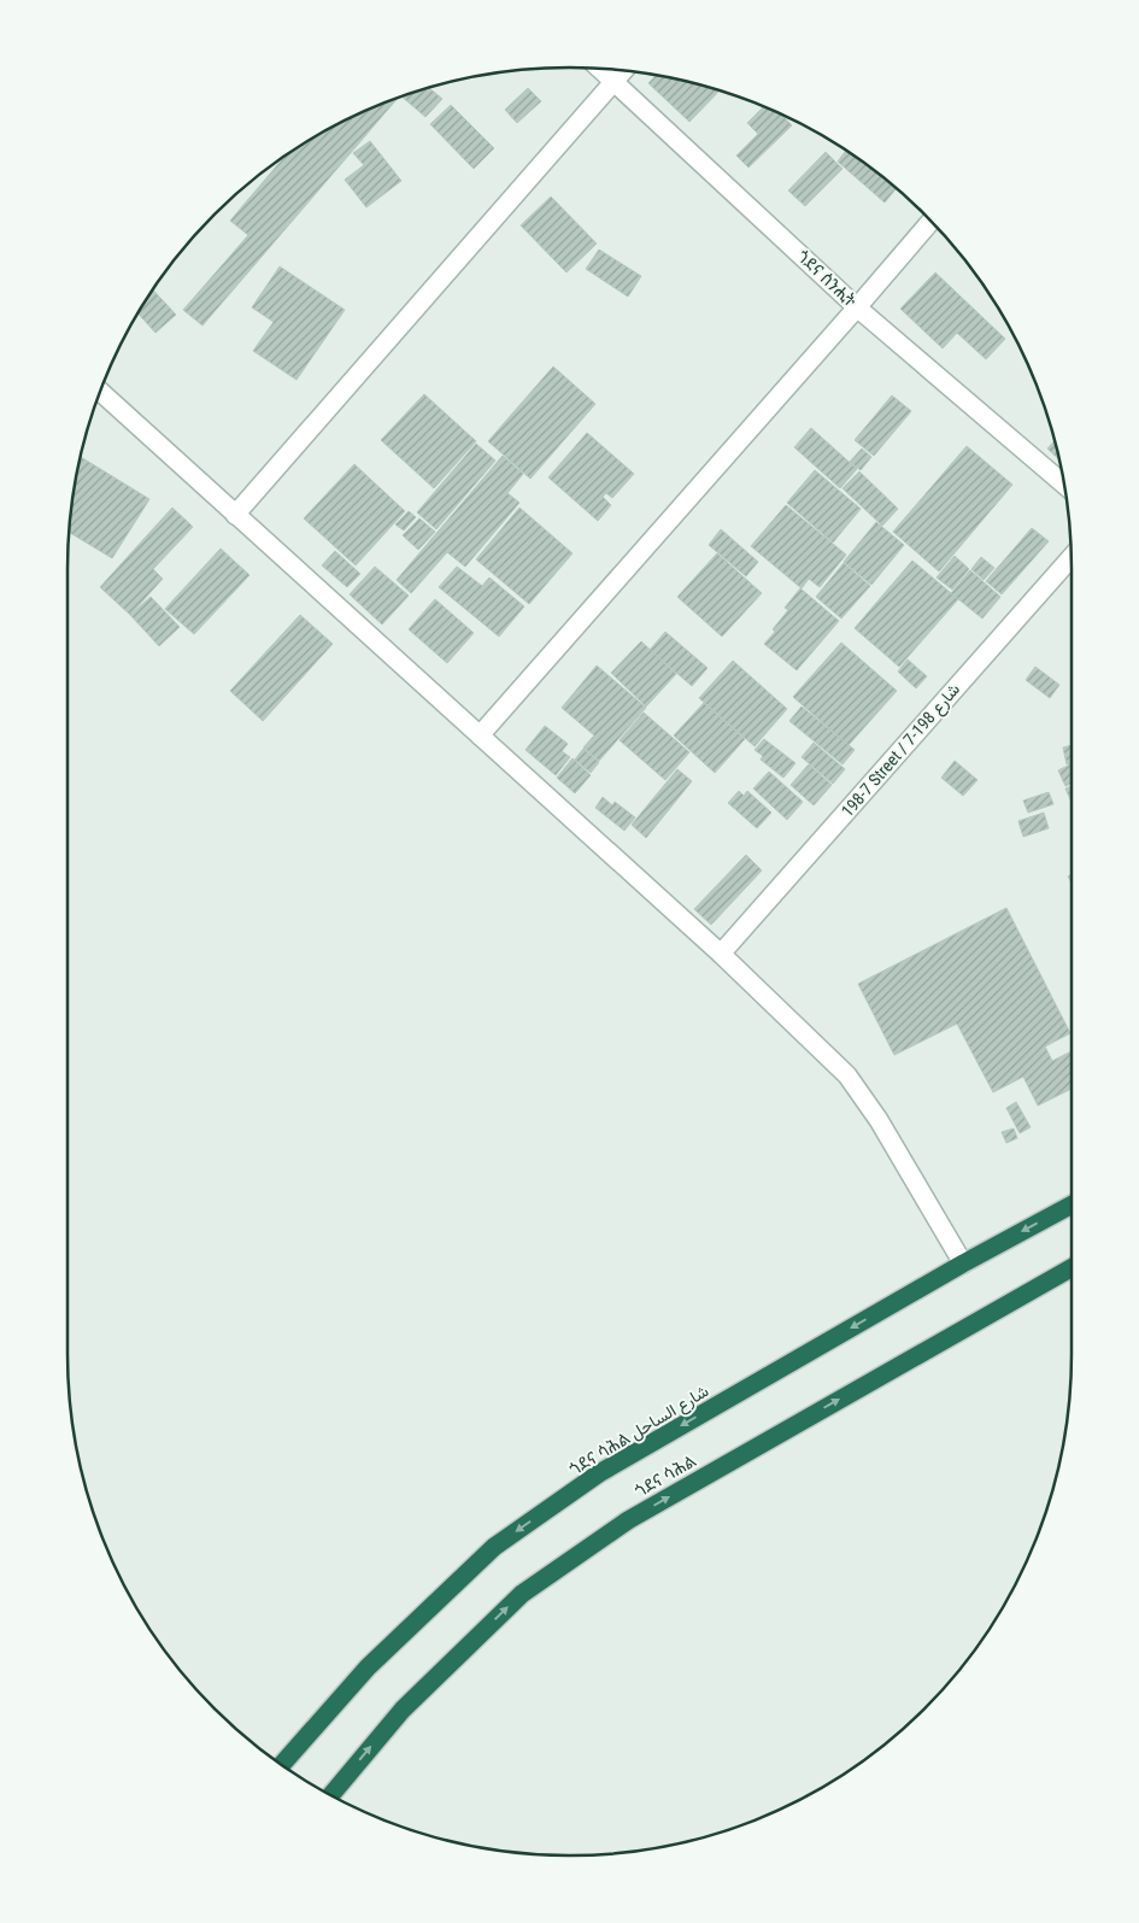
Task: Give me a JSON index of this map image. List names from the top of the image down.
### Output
{
  "streets": {
    "highway": ["ጎደና ሳሕል شارع الساحل", "ጎደና ሳሕል"],
    "street": ["ጎደና ሰንሒት", "198-7 Street / شارع 198-7"]
  },
  "one_way": ["ጎደና ሳሕል شارع الساحل", "ጎደና ሳሕል"]
}
